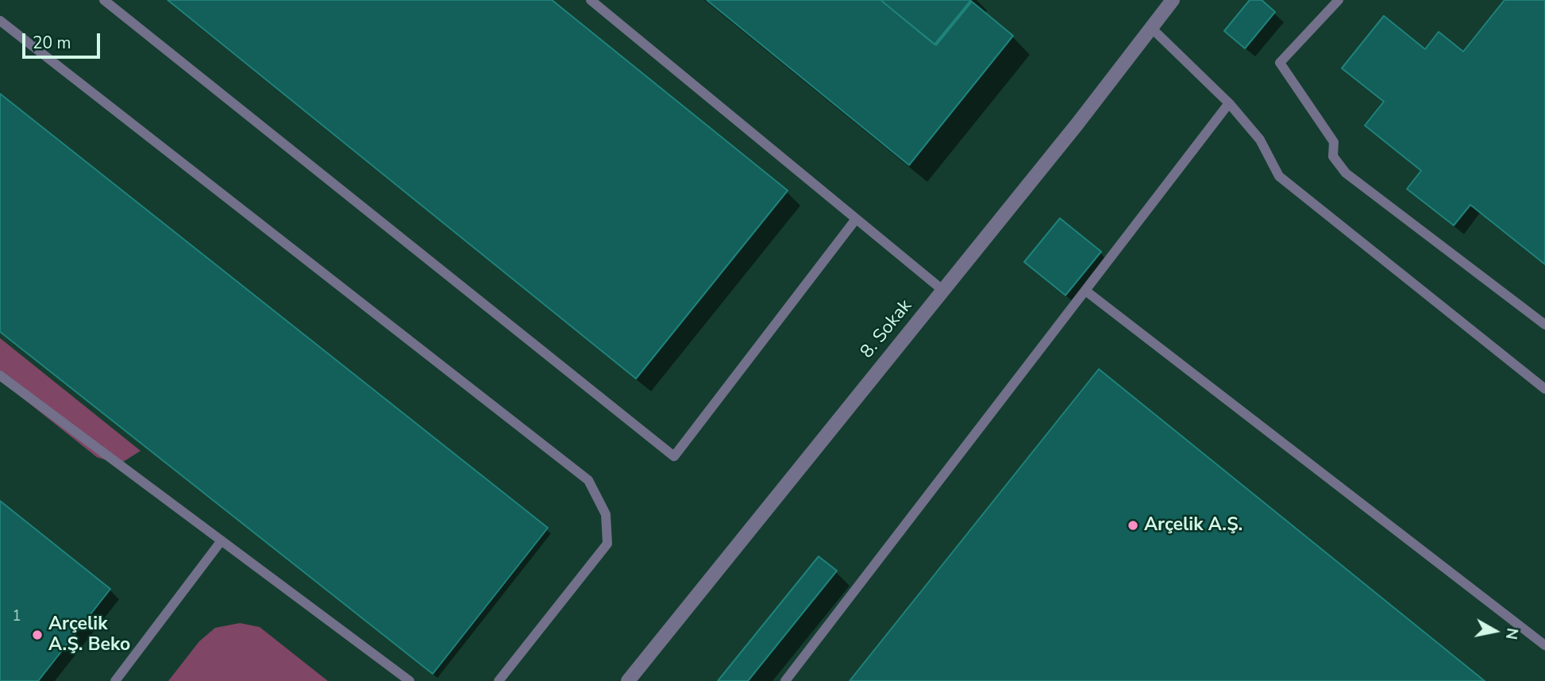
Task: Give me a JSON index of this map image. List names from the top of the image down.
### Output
{
  "streets": {
    "street": ["8. Sokak"]
  },
  "places": ["Arçelik A.Ş.", "Arçelik A.Ş. Beko"],
  "house_numbers": ["1"],
  "scale_bar": "20 m",
  "north": "right"
}
